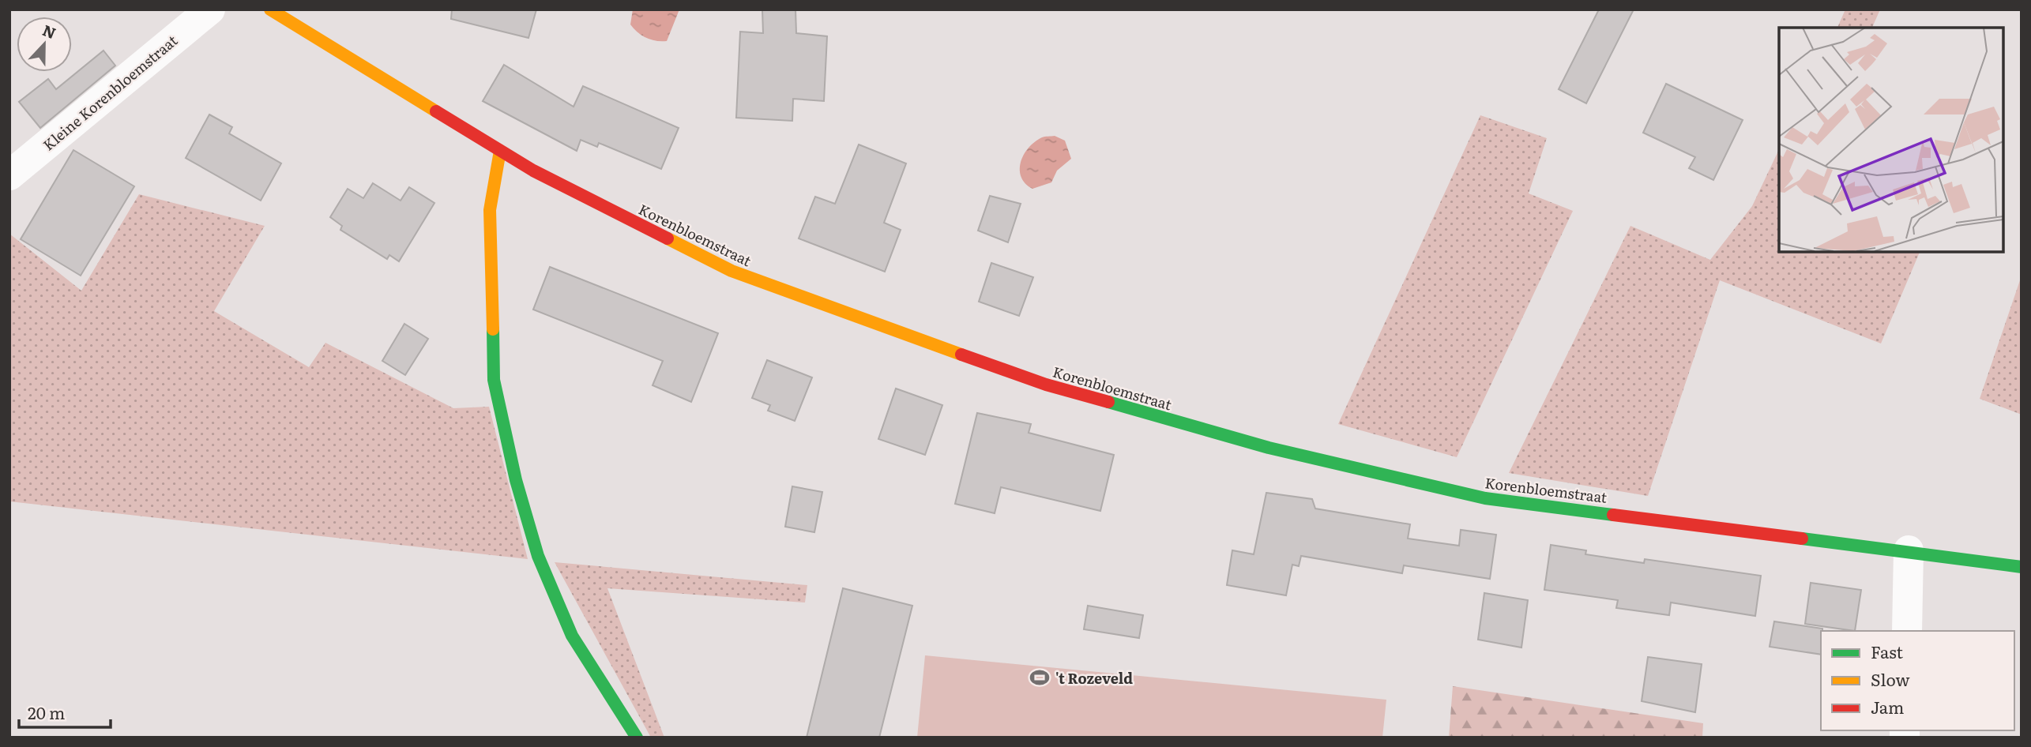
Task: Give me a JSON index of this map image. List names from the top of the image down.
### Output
{
  "streets": {
    "street": ["Kleine Korenbloemstraat", "Korenbloemstraat"]
  },
  "places": {
    "sports": ["'t Rozeveld"]
  },
  "legend": ["Fast", "Slow", "Jam"],
  "scale_bar": "20 m",
  "north": "top"
}
